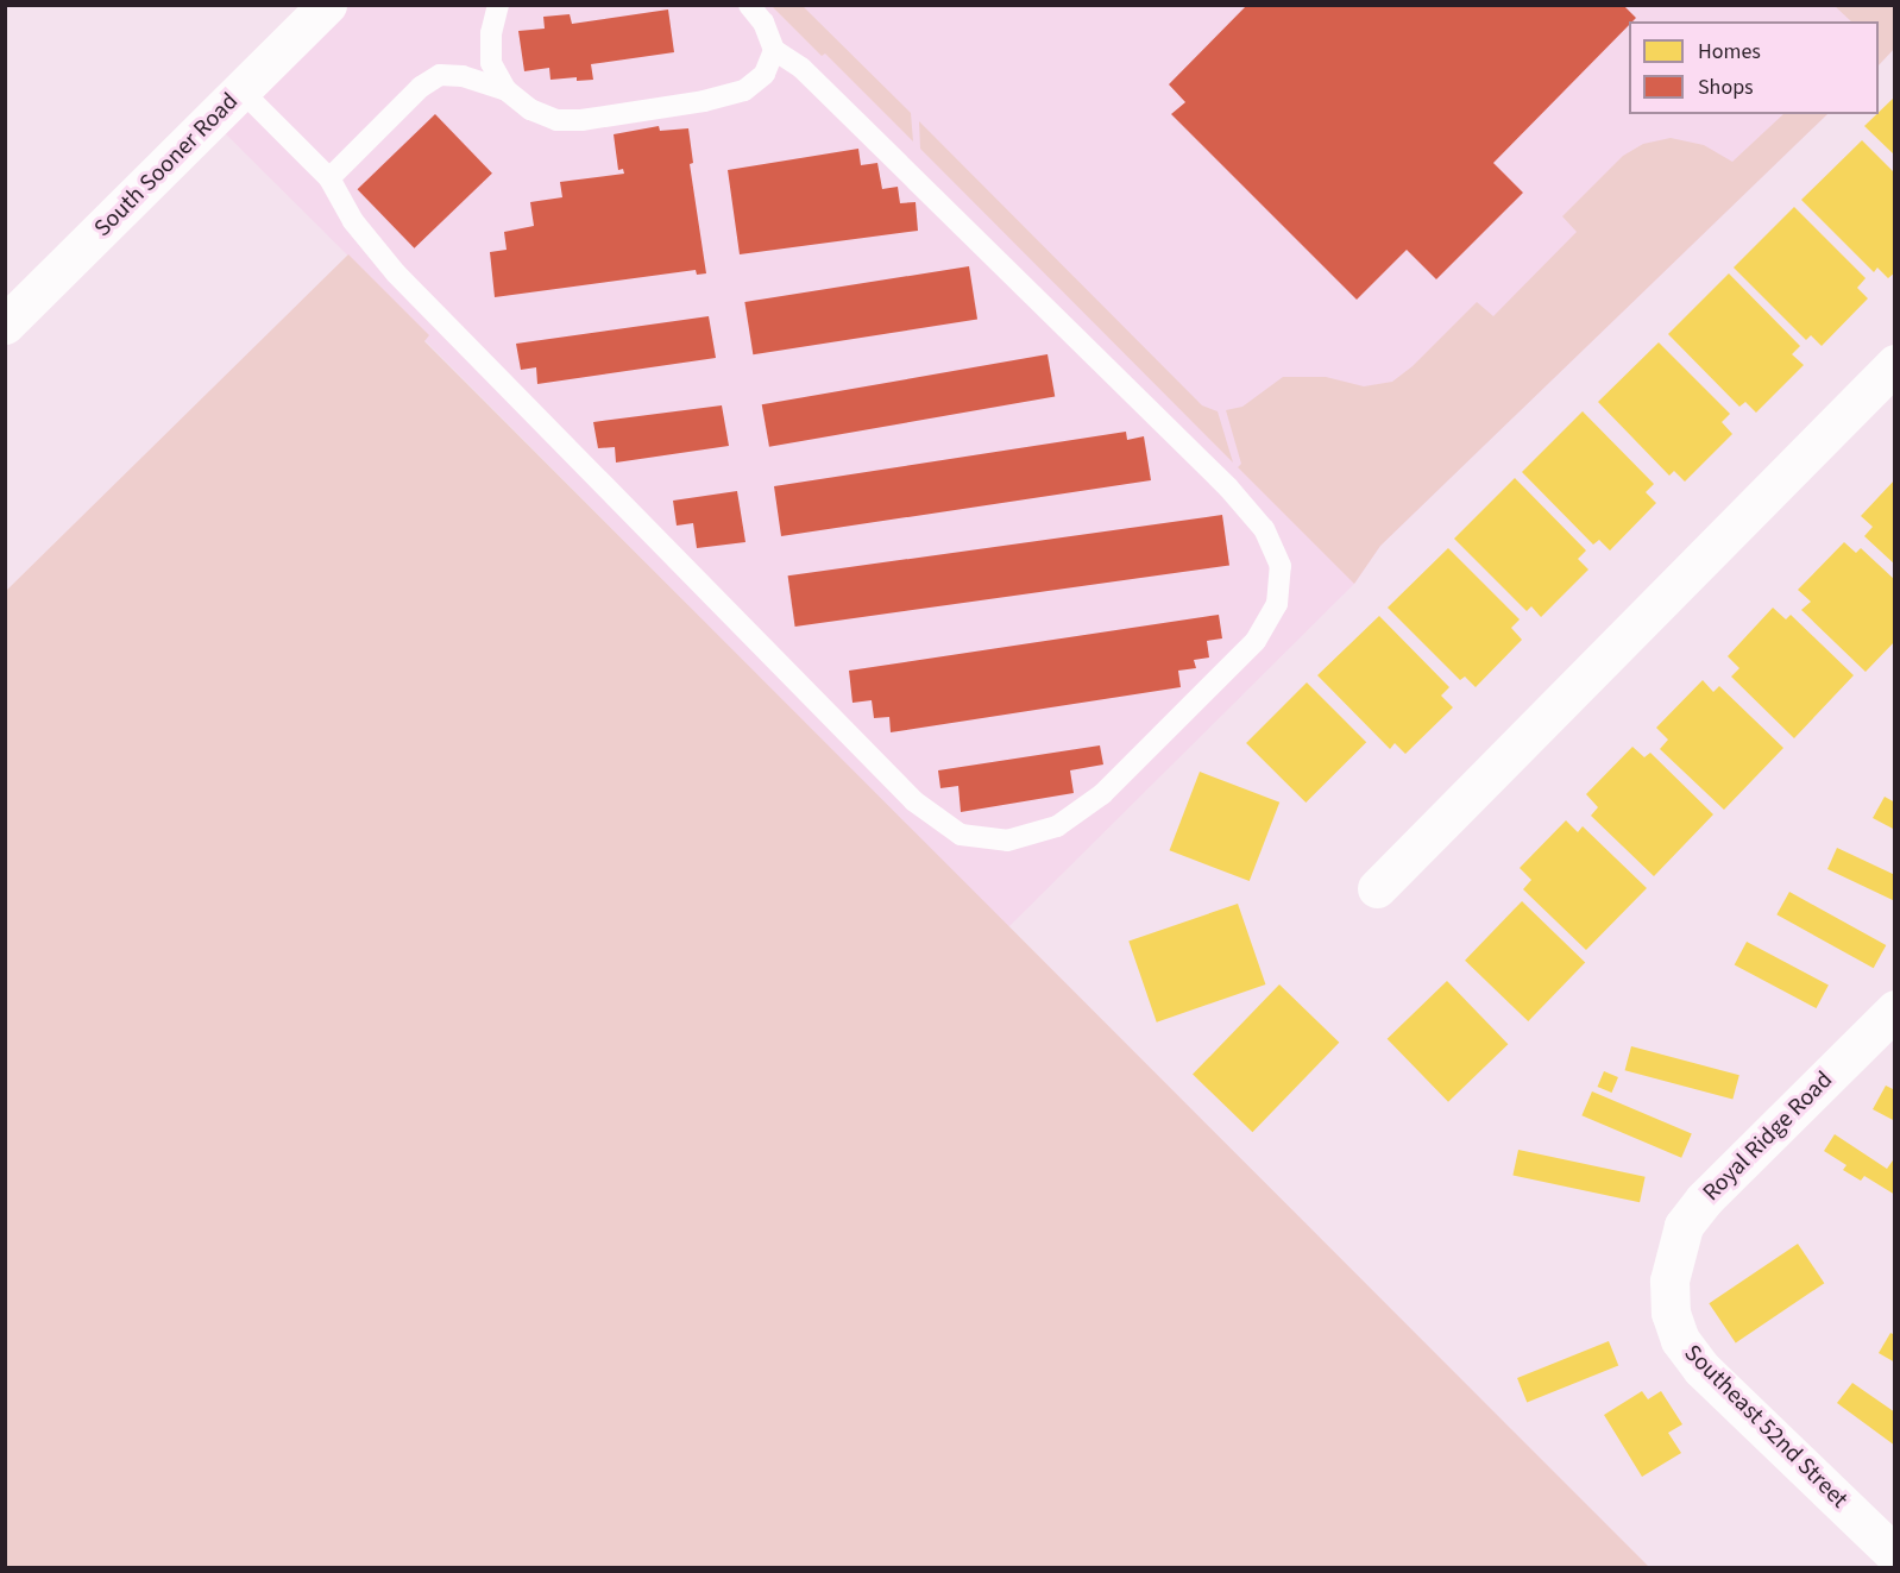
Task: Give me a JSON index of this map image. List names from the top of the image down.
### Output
{
  "streets": {
    "street": ["South Sooner Road", "Royal Ridge Road", "Southeast 52nd Street"]
  },
  "crossings": [
    ["Royal Ridge Road", "Southeast 52nd Street"]
  ],
  "legend": ["Homes", "Shops"]
}
